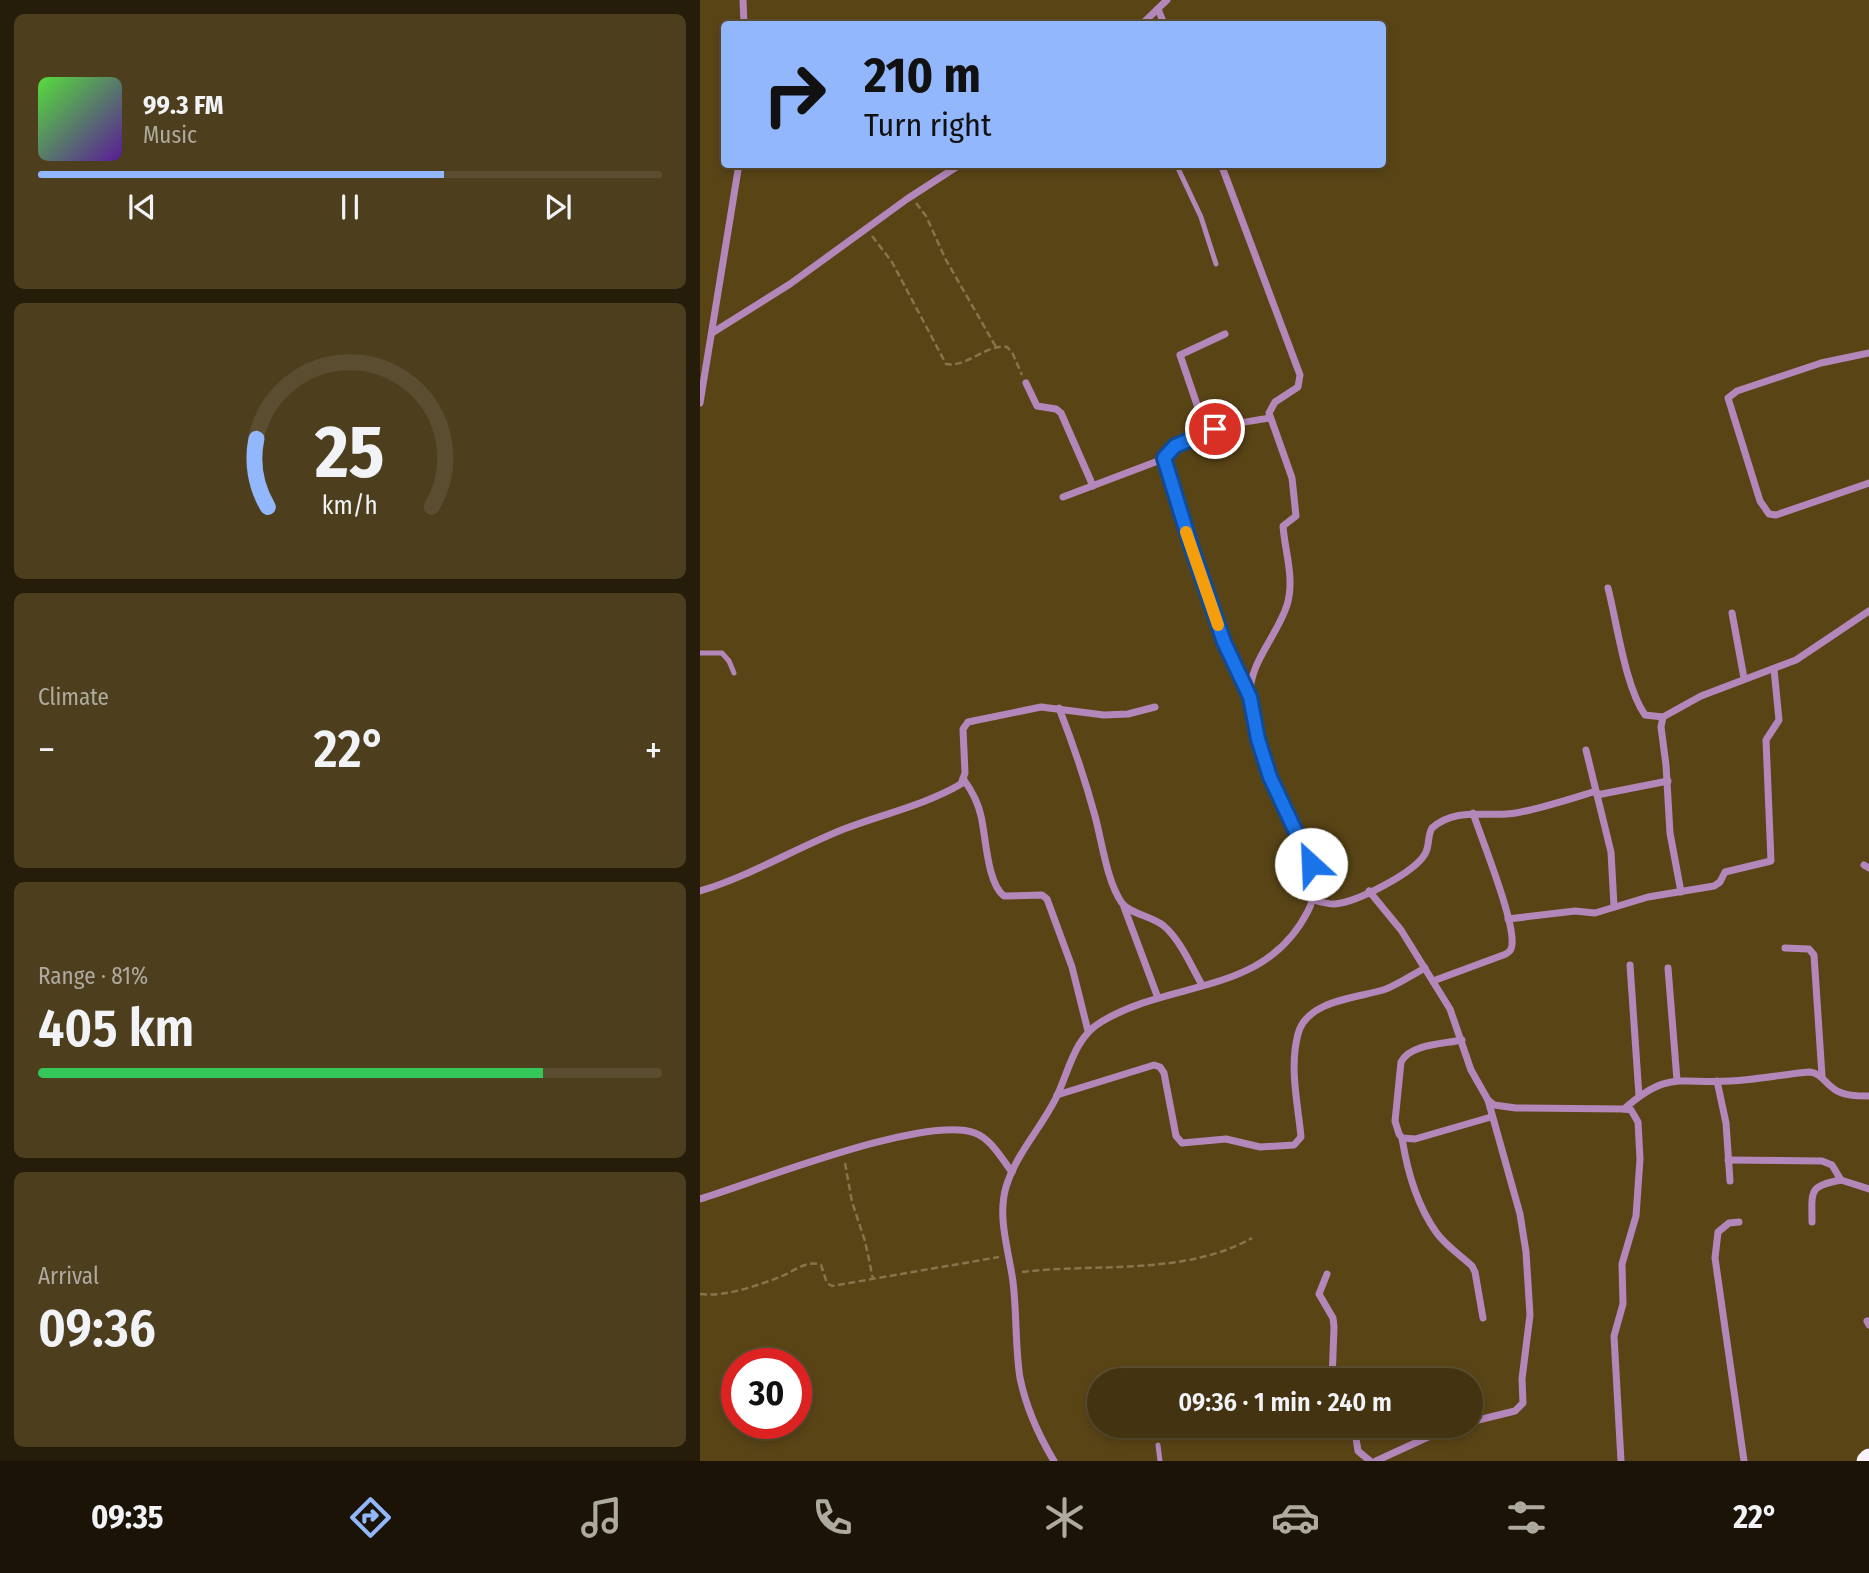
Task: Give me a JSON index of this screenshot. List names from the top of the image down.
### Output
{
  "page": {
    "turn": ["210 m", "Turn right"],
    "song": ["99.3 FM", "Music"],
    "tile": [
      "Climate",
      ["Range · 81%", "405 km"],
      ["Arrival", "09:36"]
    ],
    "heat": ["−", "22°", "+"],
    "limit": "30",
    "trip": "09:36 · 1 min · 240 m",
    "tabs": ["09:35", "22°"],
    "gauge": ["25", "km/h"]
  }
}
